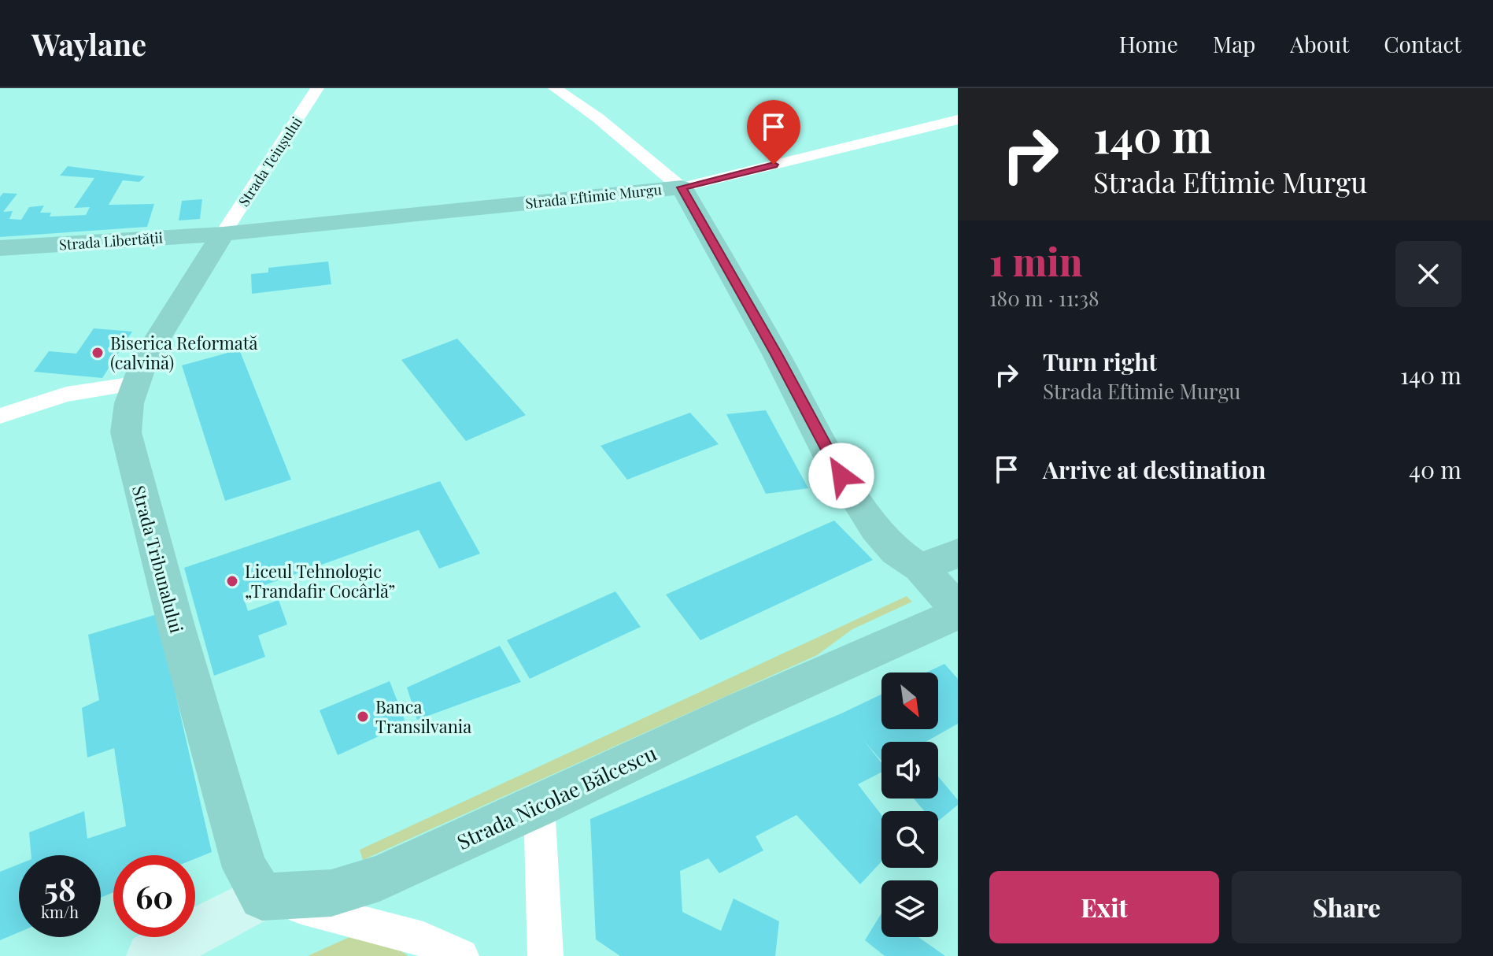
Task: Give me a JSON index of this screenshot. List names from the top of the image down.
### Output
{
  "streets": {
    "main road": [
      "Strada Eftimie Murgu",
      "Strada Libertății",
      "Strada Tribunalului",
      "Strada Nicolae Bălcescu"
    ],
    "street": ["Strada Teiușului"]
  },
  "crossings": [
    ["Strada Teiușului", "Strada Eftimie Murgu"],
    ["Strada Teiușului", "Strada Libertății"],
    ["Strada Teiușului", "Strada Tribunalului"],
    ["Strada Eftimie Murgu", "Strada Libertății"],
    ["Strada Eftimie Murgu", "Strada Tribunalului"],
    ["Strada Libertății", "Strada Tribunalului"],
    ["Strada Tribunalului", "Strada Nicolae Bălcescu"]
  ],
  "places": ["Biserica Reformată (calvină)", "Liceul Tehnologic „Trandafir Cocârlă”", "Banca Transilvania"],
  "north": "bottom right",
  "page": {
    "header": "Waylane",
    "nav": [
      "Home",
      "Map",
      "About",
      "Contact"
    ],
    "turn": ["140 m", "Strada Eftimie Murgu"],
    "heading": ["1 min", "180 m · 11:38"],
    "list": [
      {
        "name": "Turn right",
        "note": "Strada Eftimie Murgu",
        "value": "140 m"
      },
      {
        "name": "Arrive at destination",
        "value": "40 m"
      }
    ],
    "speed": "58 km/h",
    "limit": "60",
    "buttons": ["Exit", "Share"]
  }
}
